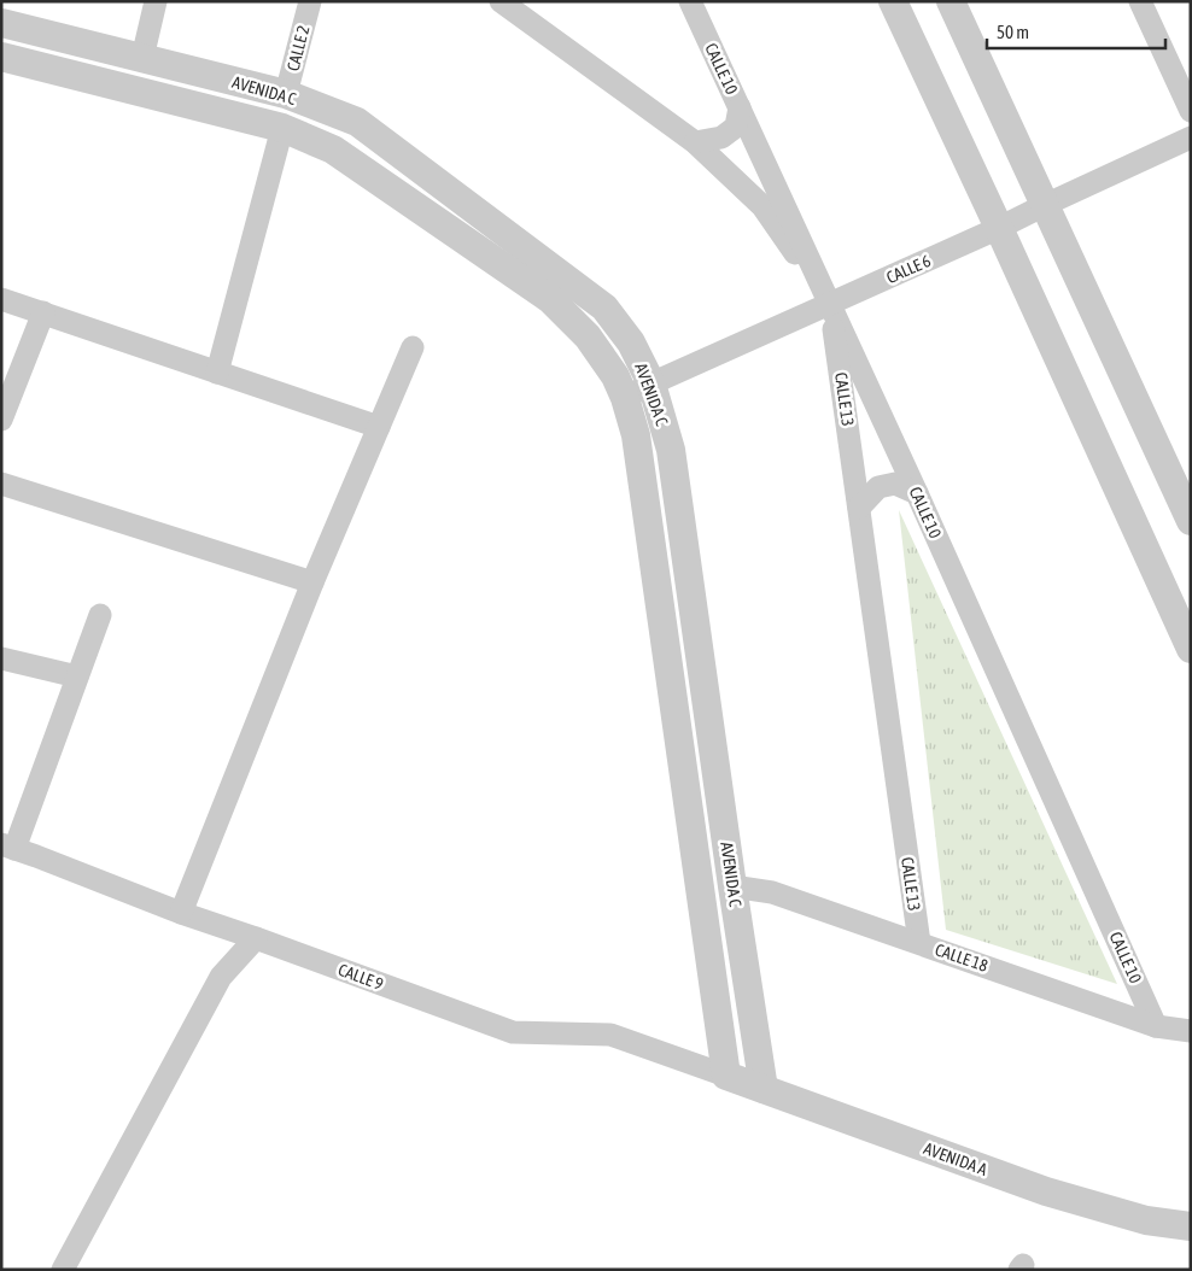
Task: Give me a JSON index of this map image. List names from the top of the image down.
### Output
{
  "streets": {
    "street": [
      "CALLE 2",
      "CALLE 10",
      "AVENIDA C",
      "CALLE 6",
      "CALLE 13",
      "CALLE 18",
      "CALLE 9",
      "AVENIDA A"
    ]
  },
  "crossings": [
    ["CALLE 2", "AVENIDA C"],
    ["CALLE 10", "CALLE 6"],
    ["CALLE 10", "CALLE 13"],
    ["CALLE 10", "CALLE 18"],
    ["AVENIDA C", "CALLE 6"],
    ["AVENIDA C", "CALLE 18"],
    ["AVENIDA C", "CALLE 9"],
    ["AVENIDA C", "AVENIDA A"],
    ["CALLE 6", "CALLE 13"],
    ["CALLE 13", "CALLE 18"],
    ["CALLE 9", "AVENIDA A"]
  ],
  "scale_bar": "50 m"
}
